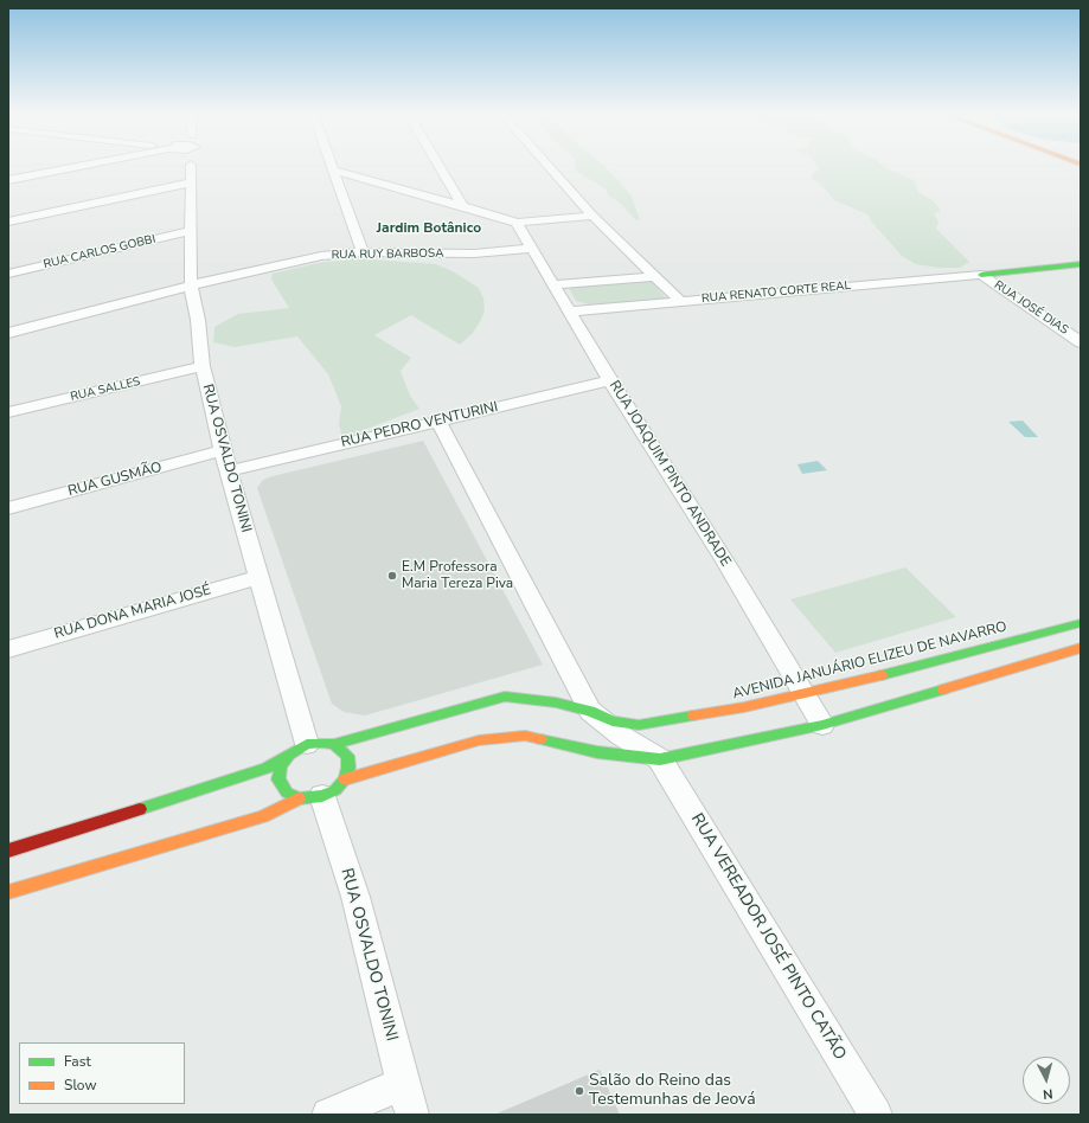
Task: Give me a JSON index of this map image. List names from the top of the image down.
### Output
{
  "streets": {
    "street": [
      "RUA CARLOS GOBBI",
      "RUA RUY BARBOSA",
      "RUA RENATO CORTE REAL",
      "RUA JOSÉ DIAS",
      "RUA SALLES",
      "RUA PEDRO VENTURINI",
      "RUA OSVALDO TONINI",
      "RUA JOAQUIM PINTO ANDRADE",
      "RUA GUSMÃO",
      "RUA DONA MARIA JOSÉ",
      "AVENIDA JANUÁRIO ELIZEU DE NAVARRO",
      "RUA VEREADOR JOSÉ PINTO CATÃO"
    ]
  },
  "crossings": [
    ["RUA CARLOS GOBBI", "RUA OSVALDO TONINI"],
    ["RUA RUY BARBOSA", "RUA OSVALDO TONINI"],
    ["RUA RUY BARBOSA", "RUA JOAQUIM PINTO ANDRADE"],
    ["RUA RENATO CORTE REAL", "RUA JOSÉ DIAS"],
    ["RUA RENATO CORTE REAL", "RUA JOAQUIM PINTO ANDRADE"],
    ["RUA SALLES", "RUA OSVALDO TONINI"],
    ["RUA PEDRO VENTURINI", "RUA OSVALDO TONINI"],
    ["RUA PEDRO VENTURINI", "RUA JOAQUIM PINTO ANDRADE"],
    ["RUA OSVALDO TONINI", "RUA GUSMÃO"],
    ["RUA OSVALDO TONINI", "RUA DONA MARIA JOSÉ"],
    ["RUA OSVALDO TONINI", "AVENIDA JANUÁRIO ELIZEU DE NAVARRO"],
    ["RUA JOAQUIM PINTO ANDRADE", "AVENIDA JANUÁRIO ELIZEU DE NAVARRO"]
  ],
  "districts": ["Jardim Botânico"],
  "places": ["E.M Professora Maria Tereza Piva", "Salão do Reino das Testemunhas de Jeová"],
  "legend": ["Fast", "Slow"],
  "north": "bottom"
}
